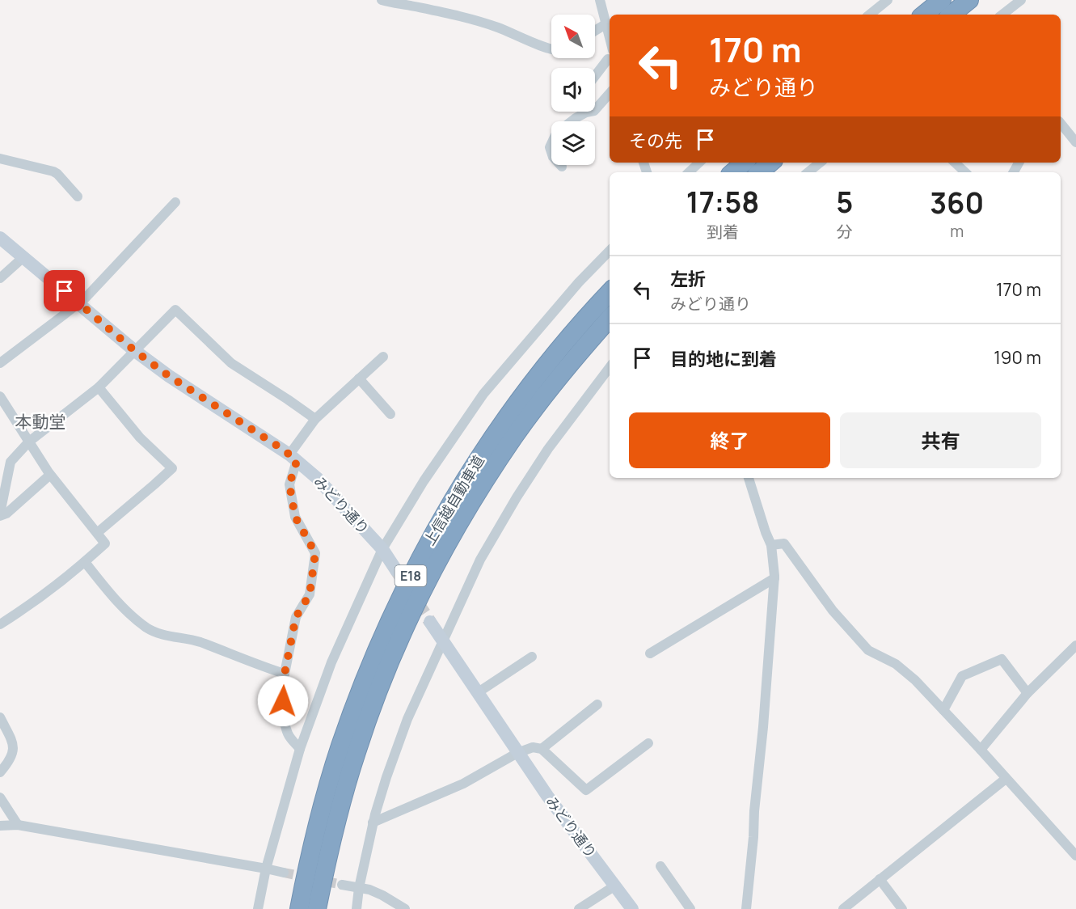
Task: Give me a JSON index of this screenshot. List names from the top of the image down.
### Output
{
  "streets": {
    "highway": ["上信越自動車道", "E18"],
    "street": ["みどり通り"]
  },
  "districts": ["本動堂"],
  "north": "top left",
  "page": {
    "turn": ["170 m", "みどり通り"],
    "then": "その先",
    "eta": [
      "17:58",
      "到着",
      "5",
      "分",
      "360",
      "m"
    ],
    "list": [
      {
        "name": "左折",
        "note": "みどり通り",
        "value": "170 m"
      },
      {
        "name": "目的地に到着",
        "value": "190 m"
      }
    ],
    "buttons": ["終了", "共有"]
  }
}
